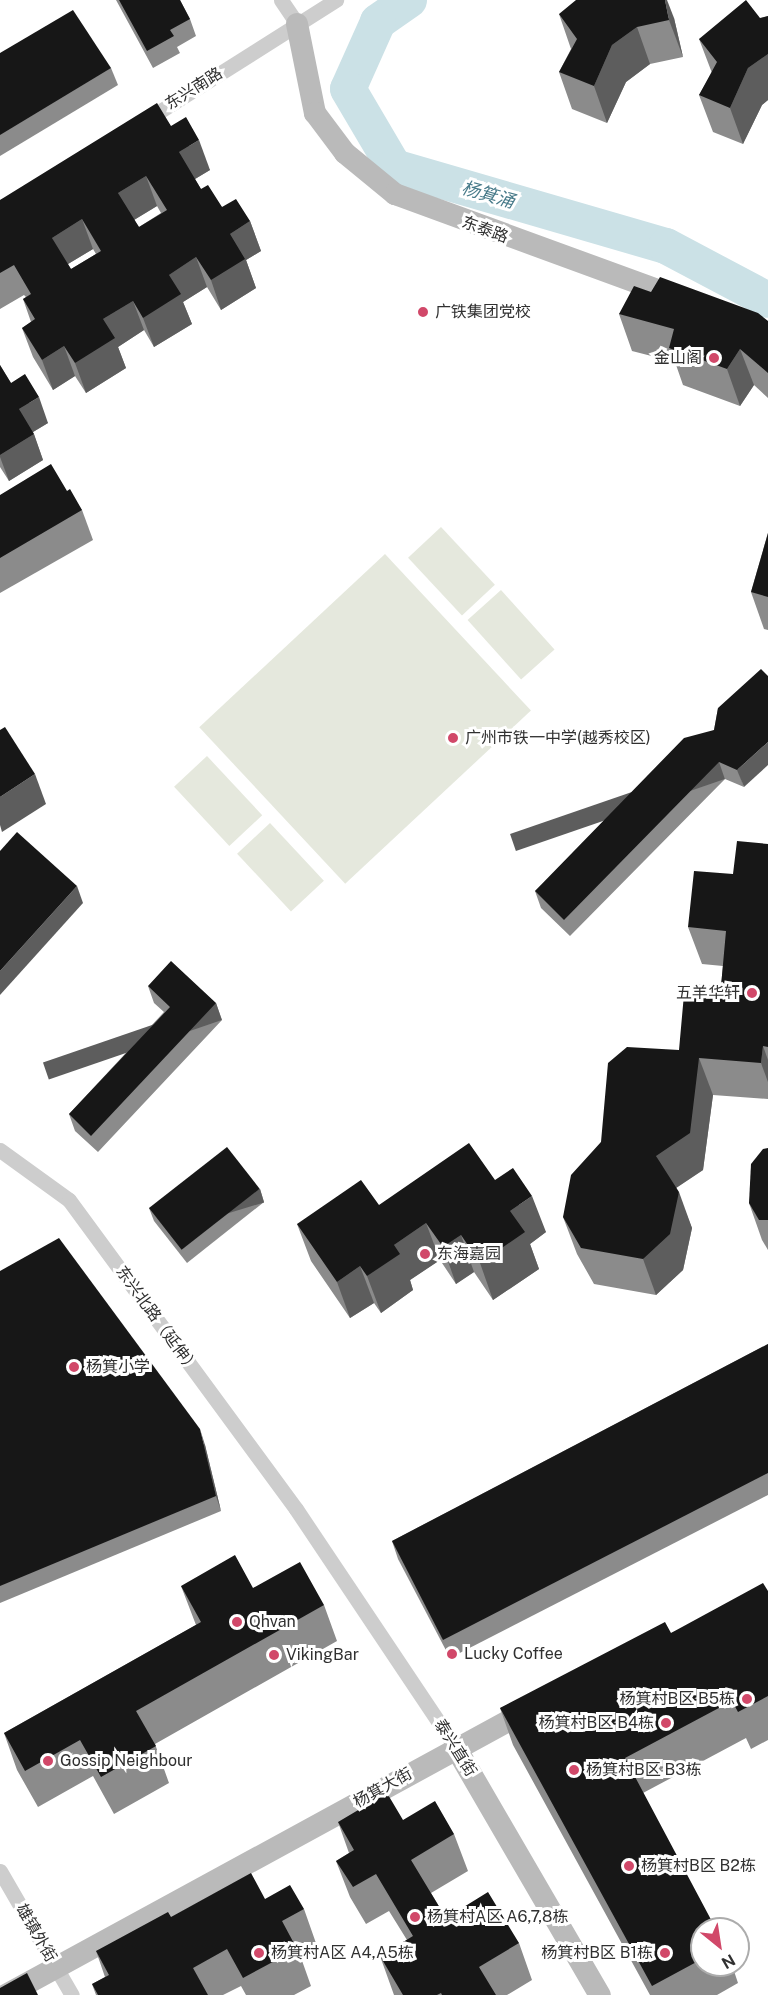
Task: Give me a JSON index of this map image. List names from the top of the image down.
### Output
{
  "streets": {
    "street": [
      "东兴南路",
      "东泰路",
      "东兴北路（延伸）",
      "泰兴直街",
      "杨箕大街",
      "雄镇外街"
    ]
  },
  "crossings": [
    ["东兴南路", "东泰路"],
    ["东兴北路（延伸）", "泰兴直街"],
    ["泰兴直街", "杨箕大街"],
    ["杨箕大街", "雄镇外街"]
  ],
  "water": ["杨箕涌"],
  "places": [
    "广铁集团党校",
    "金山阁",
    "广州市铁一中学(越秀校区)",
    "五羊华轩",
    "东海嘉园",
    "杨箕小学",
    "Qhvan",
    "Lucky Coffee",
    "VikingBar",
    "杨箕村B区 B5栋",
    "杨箕村B区 B4栋",
    "Gossip Neighbour",
    "杨箕村B区 B3栋",
    "杨箕村B区 B2栋",
    "杨箕村A区 A6,7,8栋",
    "杨箕村A区 A4,A5栋",
    "杨箕村B区 B1栋"
  ],
  "north": "bottom right"
}
